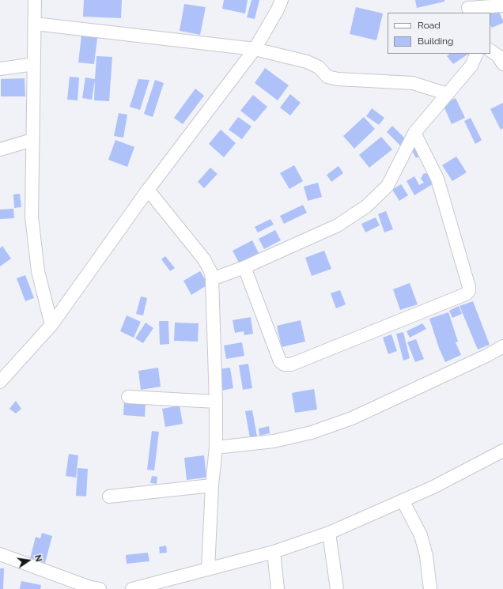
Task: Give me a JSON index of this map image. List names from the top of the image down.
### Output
{
  "legend": ["Road", "Building"],
  "north": "right"
}
